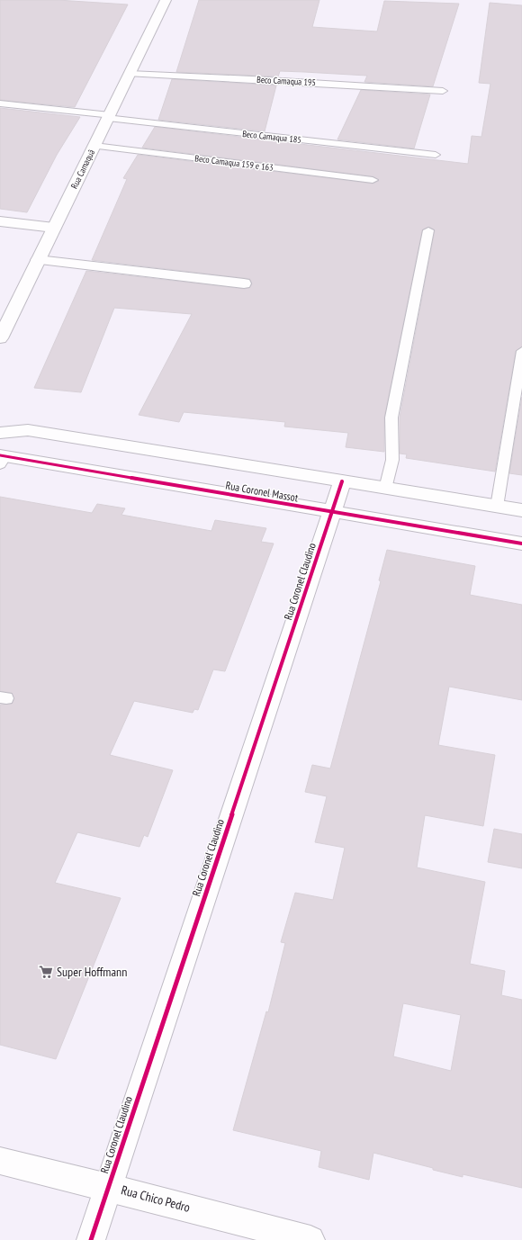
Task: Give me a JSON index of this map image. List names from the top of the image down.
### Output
{
  "streets": {
    "street": [
      "Rua Camaquã",
      "Rua Coronel Massot",
      "Rua Coronel Claudino",
      "Rua Chico Pedro"
    ],
    "lane": ["Beco Camaqua 195", "Beco Camaqua 185", "Beco Camaqua 159 e 163"]
  },
  "crossings": [
    ["Beco Camaqua 195", "Rua Camaquã"],
    ["Beco Camaqua 185", "Rua Camaquã"],
    ["Beco Camaqua 159 e 163", "Rua Camaquã"],
    ["Rua Coronel Massot", "Rua Coronel Claudino"],
    ["Rua Coronel Claudino", "Rua Chico Pedro"]
  ],
  "places": {
    "supermarket": ["Super Hoffmann"]
  }
}
